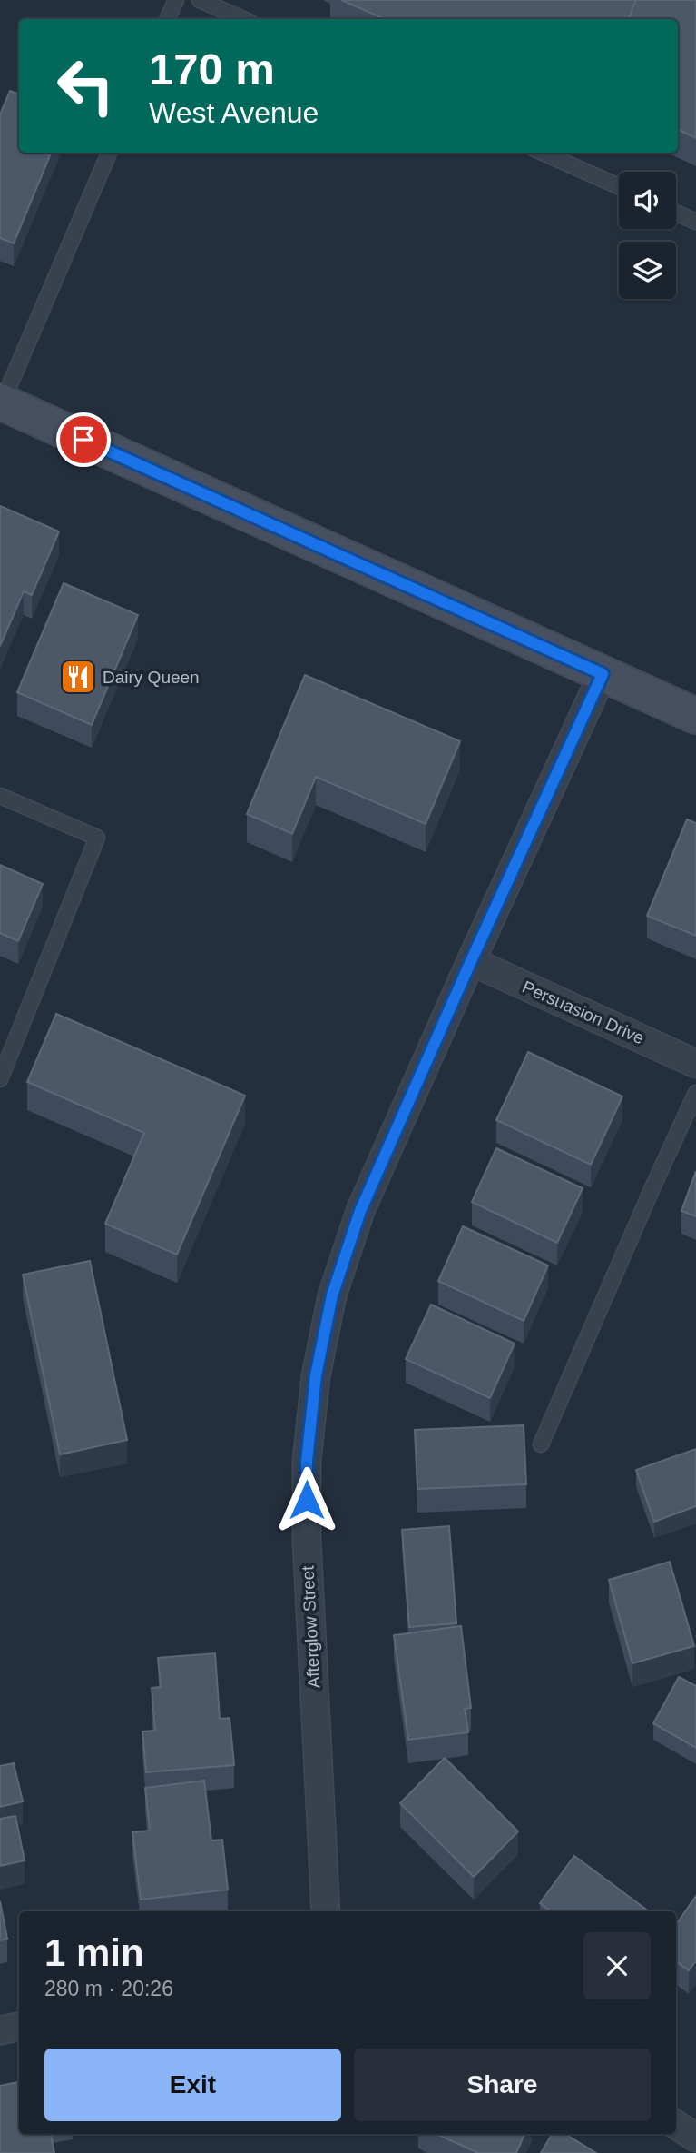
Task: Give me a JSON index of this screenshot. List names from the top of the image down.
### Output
{
  "streets": {
    "street": ["Persuasion Drive", "Afterglow Street"]
  },
  "crossings": [
    ["Persuasion Drive", "Afterglow Street"]
  ],
  "places": {
    "restaurant": ["Dairy Queen"]
  },
  "page": {
    "turn": ["170 m", "West Avenue"],
    "heading": ["1 min", "280 m · 20:26"],
    "buttons": ["Exit", "Share"]
  }
}
